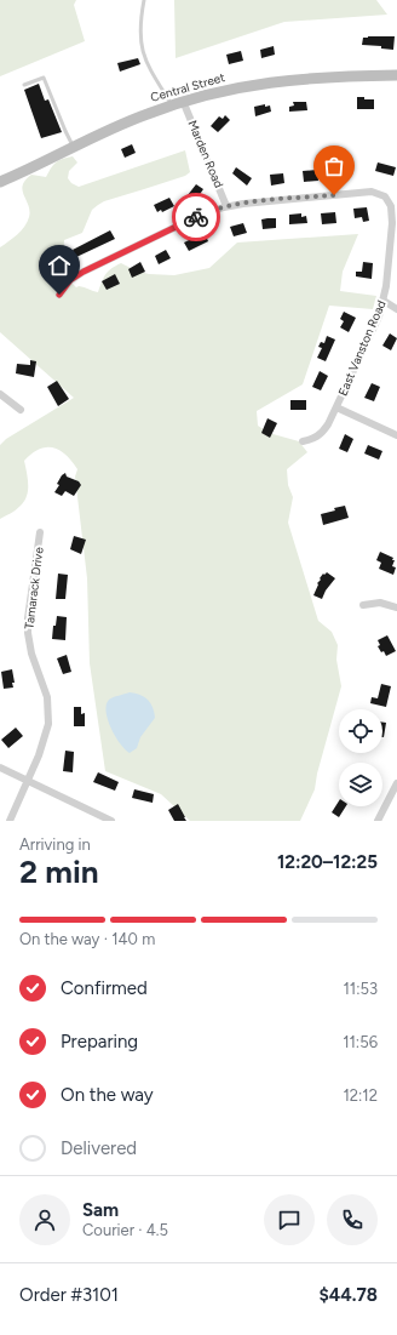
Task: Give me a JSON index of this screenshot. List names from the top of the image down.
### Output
{
  "streets": {
    "main road": ["Central Street"],
    "street": ["Marden Road", "East Vanston Road", "Tamarack Drive"]
  },
  "crossings": [
    ["Central Street", "Marden Road"],
    ["Marden Road", "East Vanston Road"]
  ],
  "page": {
    "heading": ["2 min", "Arriving in", "12:20–12:25"],
    "panel": [
      "Sam",
      "Courier · 4.5",
      "Order #3101",
      "$44.78"
    ],
    "bar": "On the way · 140 m",
    "list": [
      ["Confirmed", "11:53"],
      ["Preparing", "11:56"],
      ["On the way", "12:12"],
      "Delivered"
    ]
  }
}
